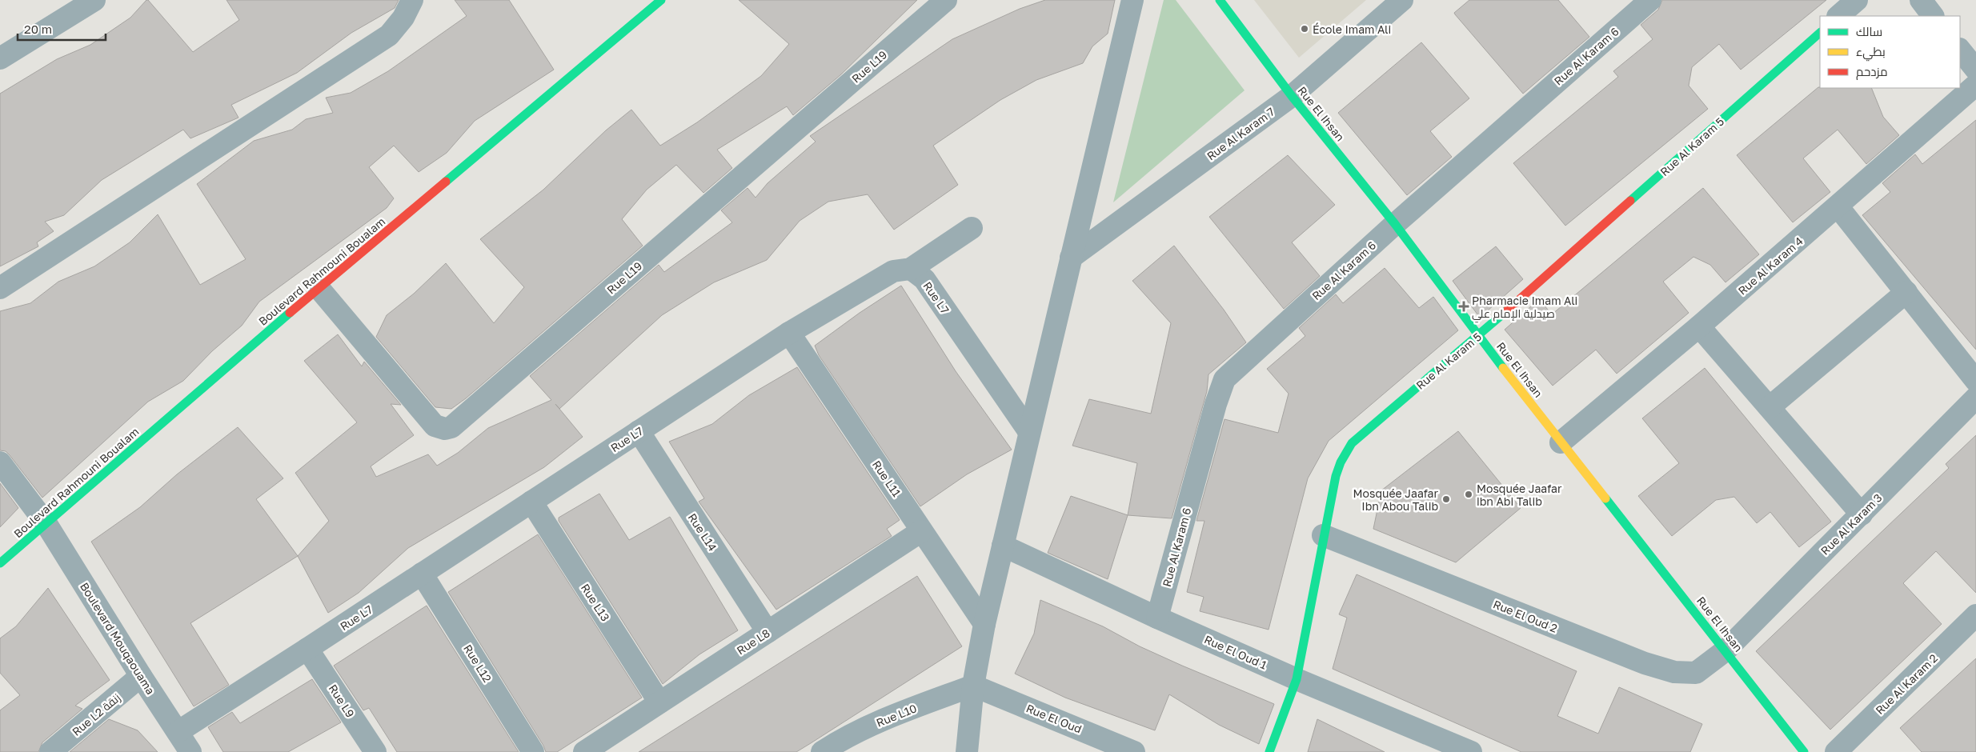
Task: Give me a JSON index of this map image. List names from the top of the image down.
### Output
{
  "streets": {
    "street": [
      "Rue Al Karam 6",
      "Rue L19",
      "Rue El Ihsan",
      "Rue Al Karam 7",
      "Rue Al Karam 5",
      "Rue Al Karam 4",
      "Boulevard Rahmouni Boualam",
      "Rue L7",
      "Rue L11",
      "Rue Al Karam 3",
      "Rue L14",
      "Rue L13",
      "Rue El Oud 2",
      "Boulevard Mouqaouama",
      "Rue L8",
      "Rue El Oud 1",
      "Rue L12",
      "Rue Al Karam 2",
      "Rue L9",
      "Rue L2 زنقة",
      "Rue L10",
      "Rue El Oud"
    ]
  },
  "crossings": [
    ["Rue Al Karam 6", "Rue El Ihsan"],
    ["Rue Al Karam 6", "Rue El Oud 1"],
    ["Rue L19", "Boulevard Rahmouni Boualam"],
    ["Rue El Ihsan", "Rue Al Karam 7"],
    ["Rue El Ihsan", "Rue Al Karam 5"],
    ["Rue El Ihsan", "Rue Al Karam 4"],
    ["Rue El Ihsan", "Rue Al Karam 3"],
    ["Rue El Ihsan", "Rue El Oud 2"],
    ["Rue Al Karam 5", "Rue El Oud 2"],
    ["Rue Al Karam 5", "Rue El Oud 1"],
    ["Boulevard Rahmouni Boualam", "Boulevard Mouqaouama"],
    ["Rue L7", "Rue L11"],
    ["Rue L7", "Rue L14"],
    ["Rue L7", "Rue L13"],
    ["Rue L7", "Boulevard Mouqaouama"],
    ["Rue L7", "Rue L12"],
    ["Rue L7", "Rue L9"],
    ["Rue L11", "Rue L8"],
    ["Rue Al Karam 3", "Rue El Oud 2"],
    ["Rue L14", "Rue L8"],
    ["Rue L13", "Rue L8"],
    ["Boulevard Mouqaouama", "Rue L2 زنقة"],
    ["Rue L10", "Rue El Oud"]
  ],
  "places": {
    "other": ["École Imam Ali", "Mosquée Jaafar ibn Abi Talib", "Mosquée Jaafar Ibn Abou Talib"],
    "health": ["Pharmacie Imam Ali صيدلية الإمام علي"]
  },
  "legend": ["سالك", "بطيء", "مزدحم"],
  "scale_bar": "20 m"
}
